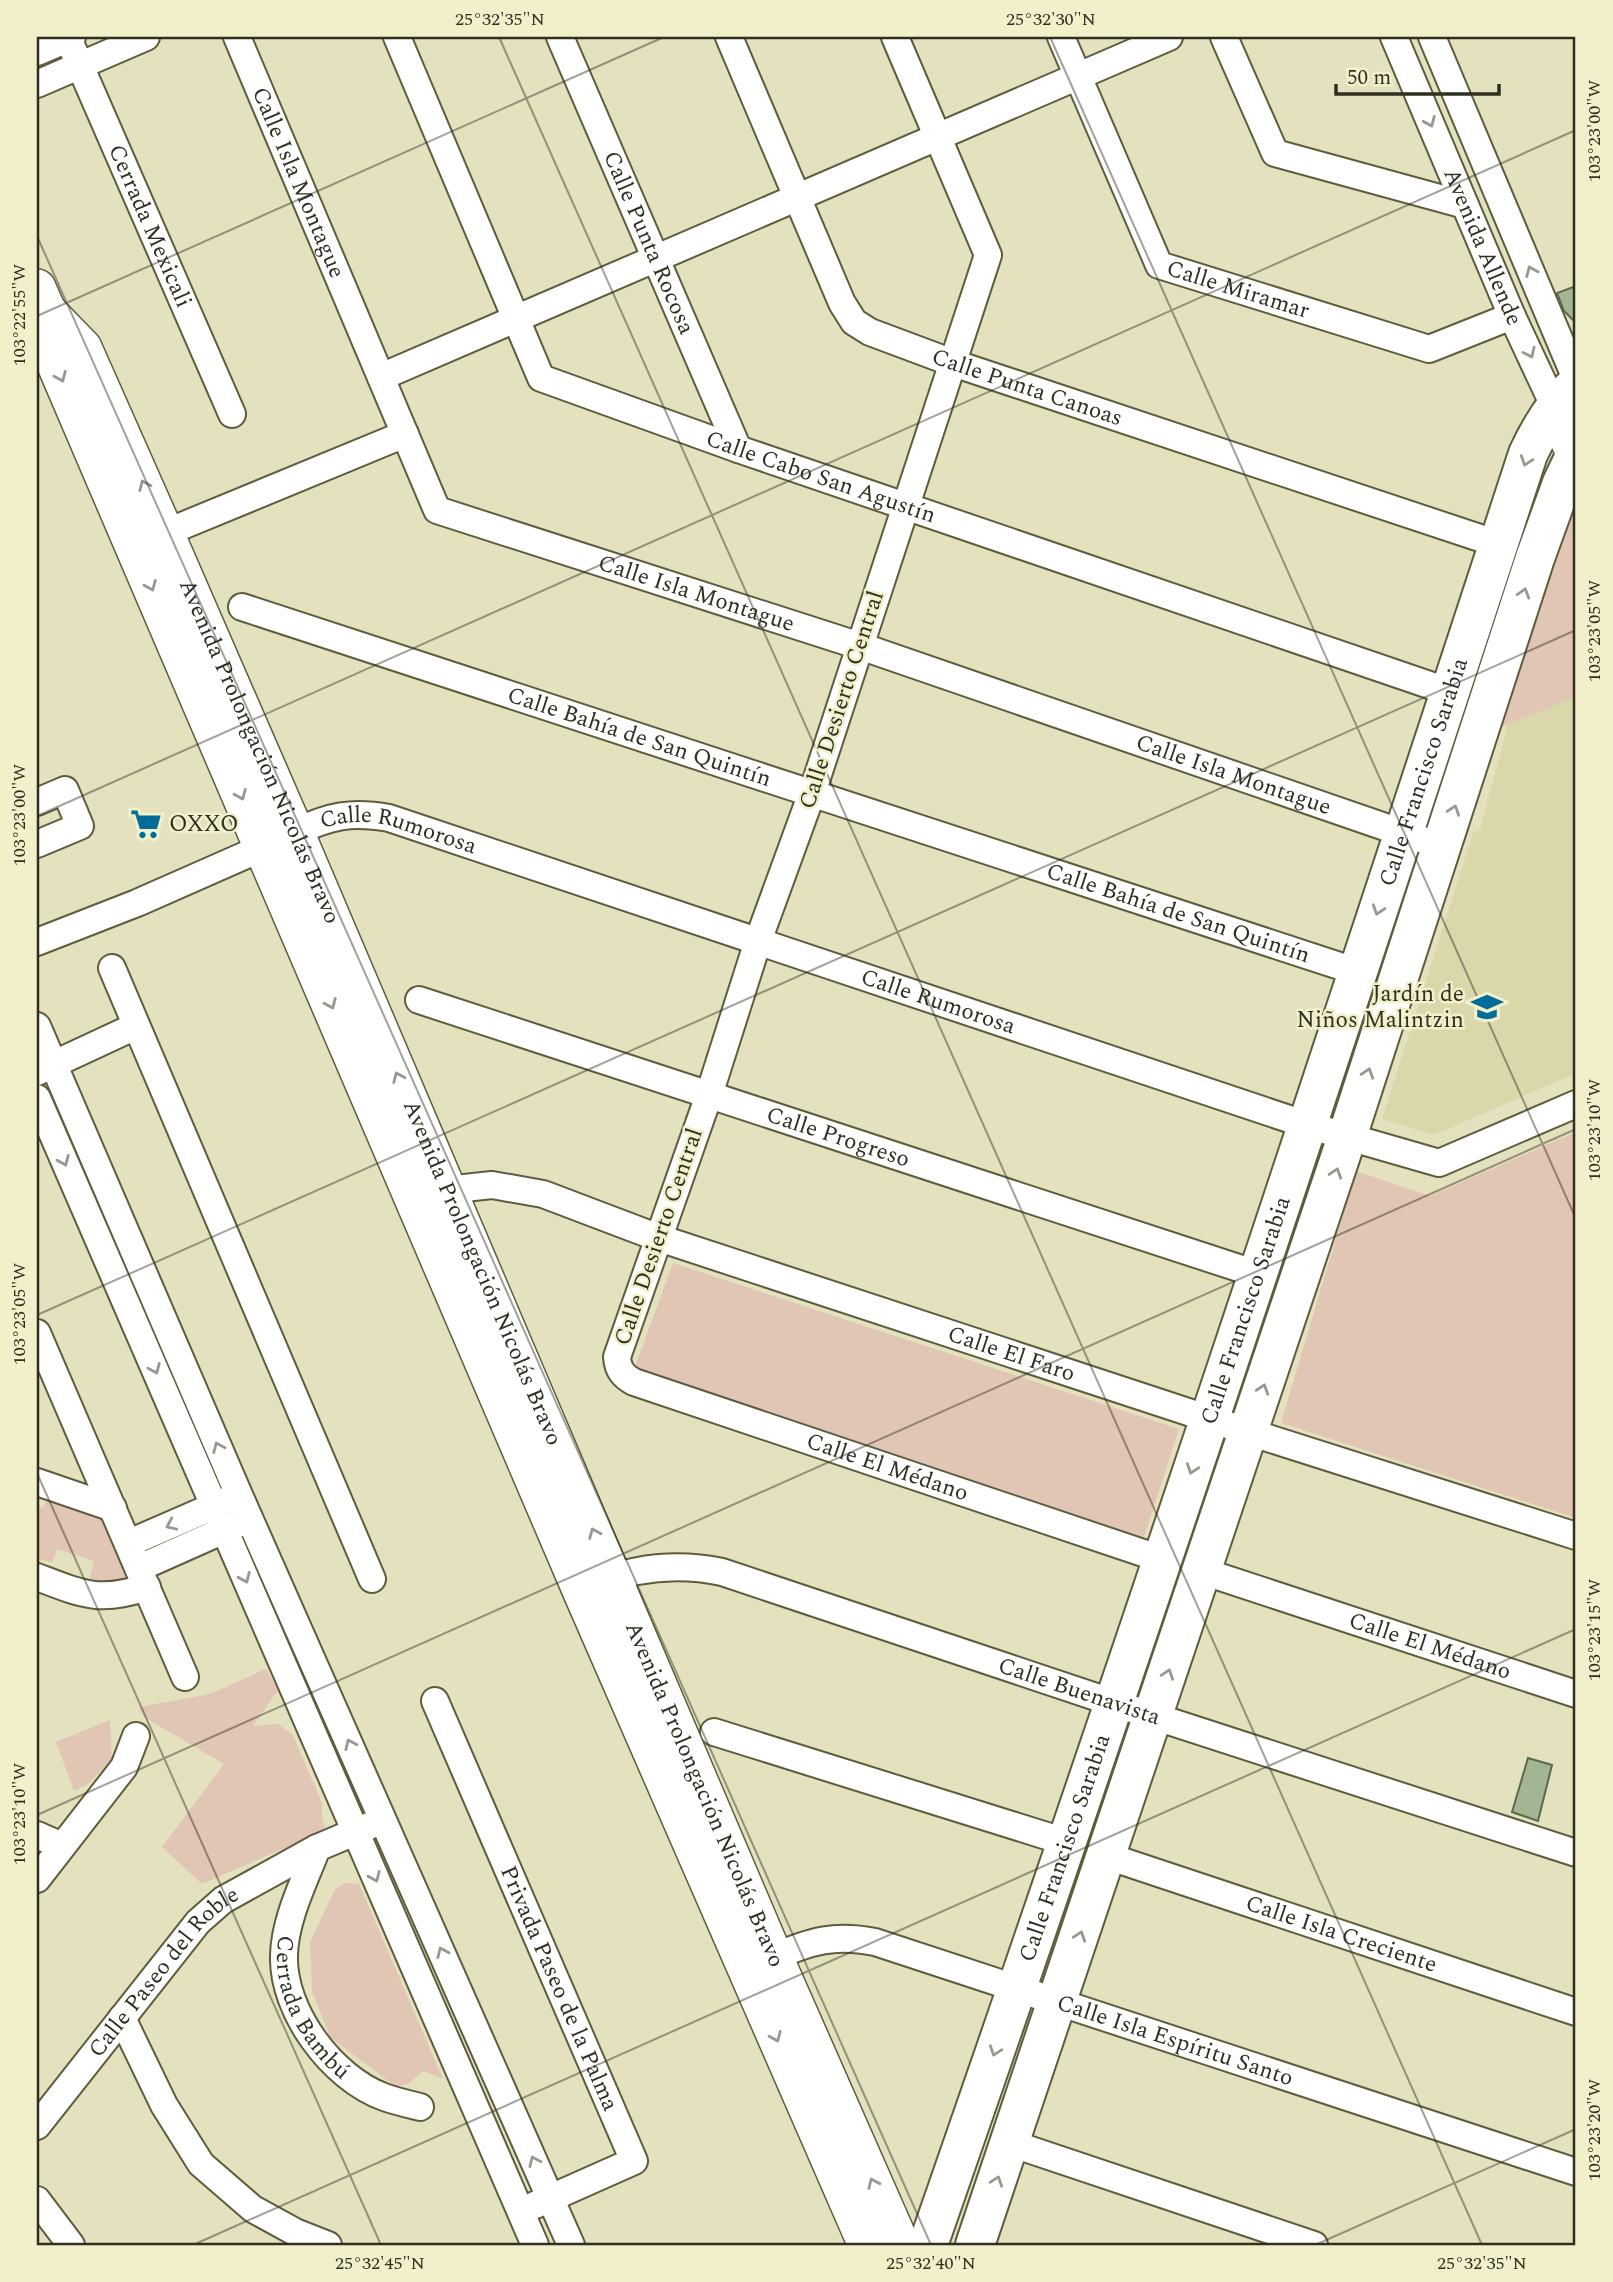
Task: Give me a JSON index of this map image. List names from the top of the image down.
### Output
{
  "streets": {
    "main road": ["Avenida Allende", "Avenida Prolongación Nicolás Bravo", "Calle Francisco Sarabia"],
    "street": [
      "Calle Isla Montague",
      "Cerrada Mexicali",
      "Calle Punta Rocosa",
      "Calle Miramar",
      "Calle Punta Canoas",
      "Calle Cabo San Agustín",
      "Calle Desierto Central",
      "Calle Bahía de San Quintín",
      "Calle Rumorosa",
      "Calle Progreso",
      "Calle El Faro",
      "Calle El Médano",
      "Calle Buenavista",
      "Calle Isla Creciente",
      "Calle Paseo del Roble",
      "Privada Paseo de la Palma",
      "Cerrada Bambú",
      "Calle Isla Espíritu Santo"
    ]
  },
  "crossings": [
    ["Calle Isla Montague", "Calle Desierto Central"],
    ["Calle Isla Montague", "Calle Francisco Sarabia"],
    ["Calle Punta Rocosa", "Calle Cabo San Agustín"],
    ["Avenida Allende", "Calle Miramar"],
    ["Avenida Allende", "Calle Francisco Sarabia"],
    ["Calle Punta Canoas", "Calle Desierto Central"],
    ["Calle Punta Canoas", "Calle Francisco Sarabia"],
    ["Calle Cabo San Agustín", "Calle Desierto Central"],
    ["Calle Cabo San Agustín", "Calle Francisco Sarabia"],
    ["Calle Desierto Central", "Calle Bahía de San Quintín"],
    ["Calle Desierto Central", "Calle Rumorosa"],
    ["Calle Desierto Central", "Calle Progreso"],
    ["Calle Desierto Central", "Calle El Faro"],
    ["Calle Desierto Central", "Calle El Médano"],
    ["Calle Bahía de San Quintín", "Calle Francisco Sarabia"],
    ["Avenida Prolongación Nicolás Bravo", "Calle Rumorosa"],
    ["Avenida Prolongación Nicolás Bravo", "Calle El Faro"],
    ["Avenida Prolongación Nicolás Bravo", "Calle Buenavista"],
    ["Avenida Prolongación Nicolás Bravo", "Calle Isla Espíritu Santo"],
    ["Calle Francisco Sarabia", "Calle Rumorosa"],
    ["Calle Francisco Sarabia", "Calle Progreso"],
    ["Calle Francisco Sarabia", "Calle El Faro"],
    ["Calle Francisco Sarabia", "Calle El Médano"],
    ["Calle Francisco Sarabia", "Calle Buenavista"],
    ["Calle Francisco Sarabia", "Calle Isla Creciente"],
    ["Calle Francisco Sarabia", "Calle Isla Espíritu Santo"],
    ["Calle Paseo del Roble", "Cerrada Bambú"]
  ],
  "places": {
    "supermarket": ["OXXO"],
    "school or university": ["Jardín de Niños Malintzin"]
  },
  "scale_bar": "50 m",
  "coordinates": [
    "25°32'35\"N",
    "25°32'30\"N",
    "103°23'00\"W",
    "103°22'55\"W",
    "103°23'05\"W",
    "103°23'10\"W",
    "103°23'15\"W",
    "103°23'20\"W",
    "25°32'45\"N",
    "25°32'40\"N"
  ]
}
